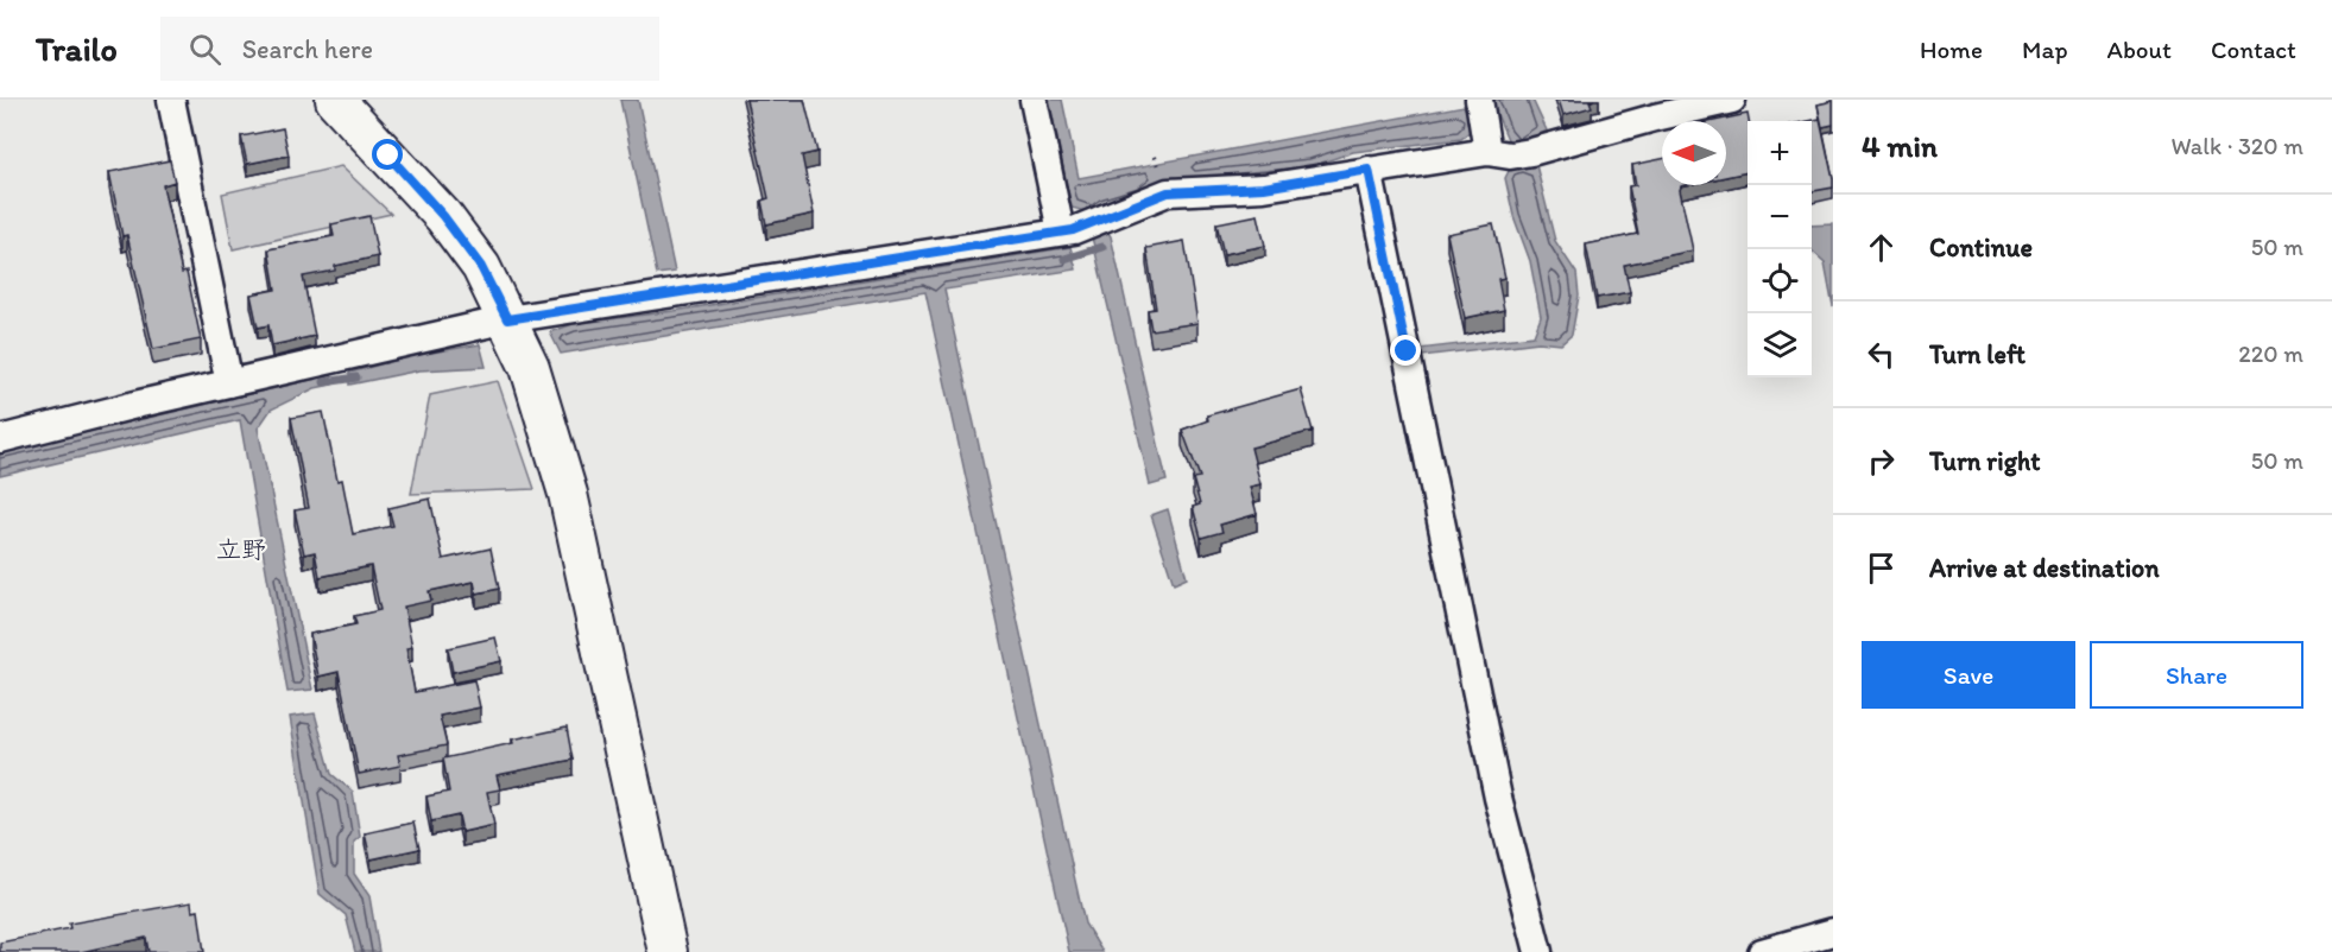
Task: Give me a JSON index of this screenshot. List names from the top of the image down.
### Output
{
  "districts": ["立野"],
  "north": "left",
  "page": {
    "header": "Trailo",
    "search": "Search here",
    "nav": [
      "Home",
      "Map",
      "About",
      "Contact"
    ],
    "heading": ["4 min", "Walk · 320 m"],
    "map_buttons": ["+", "−"],
    "list": [
      ["Continue", "50 m"],
      ["Turn left", "220 m"],
      ["Turn right", "50 m"],
      "Arrive at destination"
    ],
    "buttons": ["Save", "Share"]
  }
}
